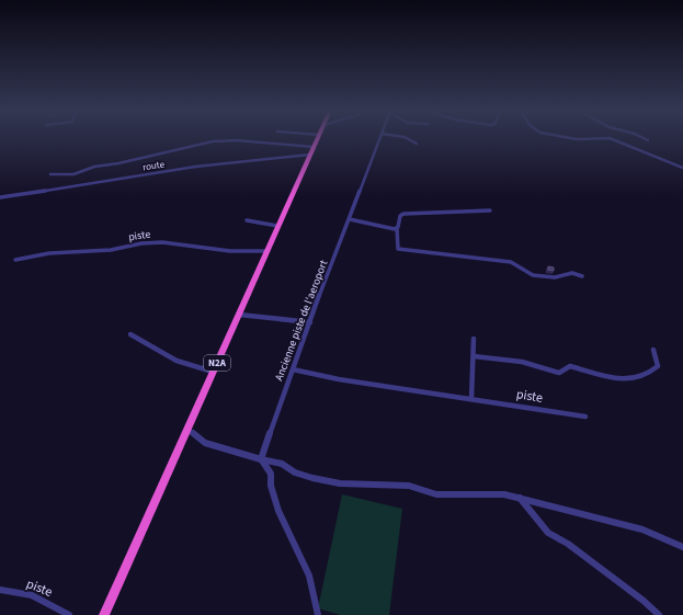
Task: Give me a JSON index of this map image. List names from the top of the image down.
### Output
{
  "streets": {
    "highway": ["N2A"],
    "street": ["route", "piste", "Ancienne piste de l'aeroport"]
  },
  "crossings": [
    ["route", "N2A"],
    ["piste", "Ancienne piste de l'aeroport"],
    ["piste", "N2A"]
  ]
}
